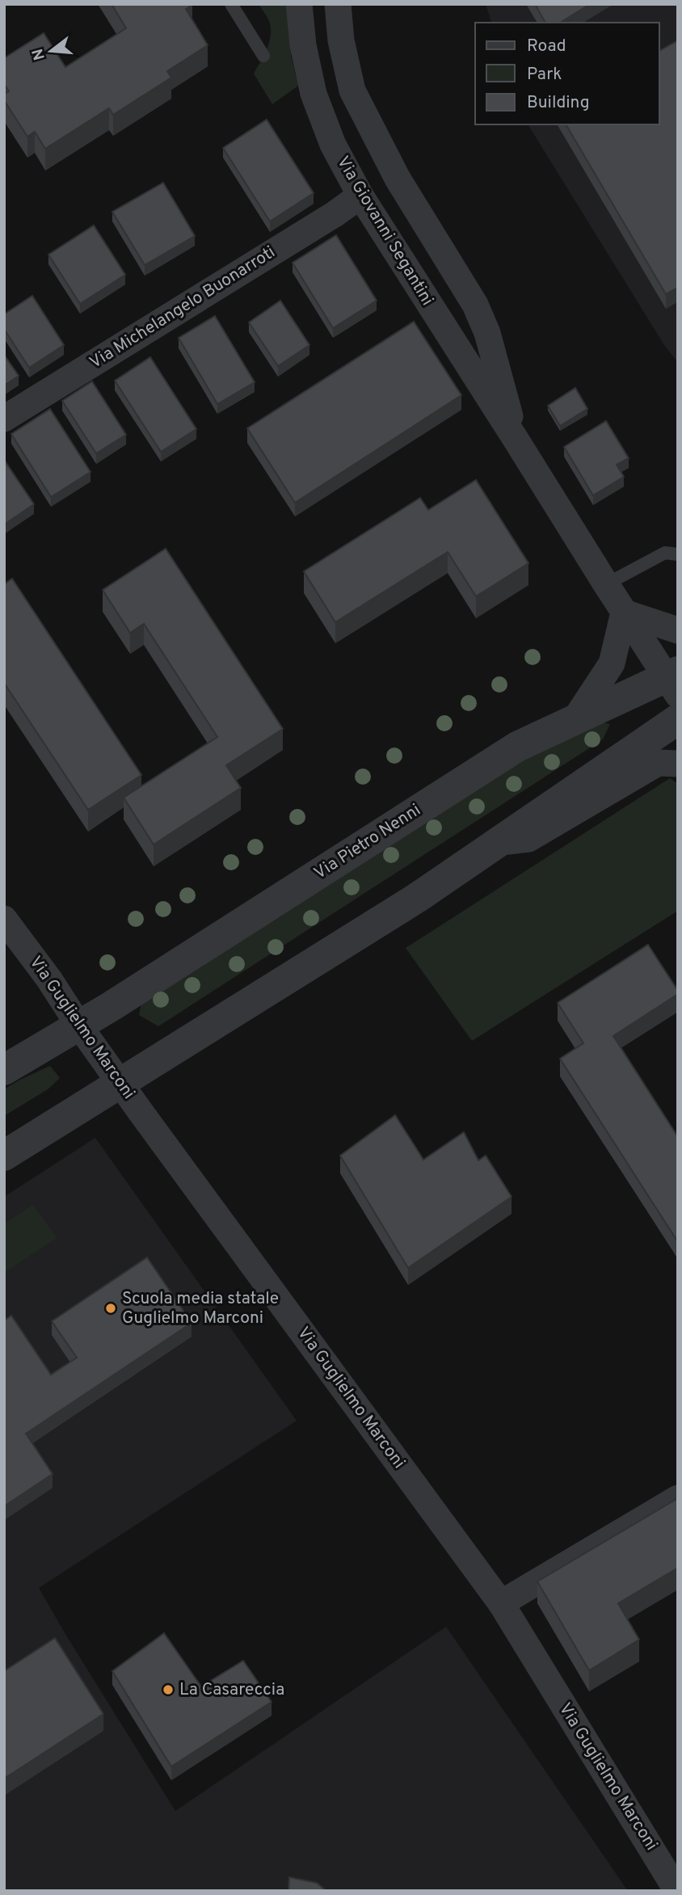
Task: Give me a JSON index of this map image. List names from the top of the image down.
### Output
{
  "streets": {
    "street": [
      "Via Giovanni Segantini",
      "Via Michelangelo Buonarroti",
      "Via Pietro Nenni",
      "Via Guglielmo Marconi"
    ]
  },
  "crossings": [
    ["Via Giovanni Segantini", "Via Michelangelo Buonarroti"],
    ["Via Giovanni Segantini", "Via Pietro Nenni"],
    ["Via Pietro Nenni", "Via Guglielmo Marconi"]
  ],
  "places": ["Scuola media statale Guglielmo Marconi", "La Casareccia"],
  "legend": ["Road", "Park", "Building"],
  "north": "left"
}
